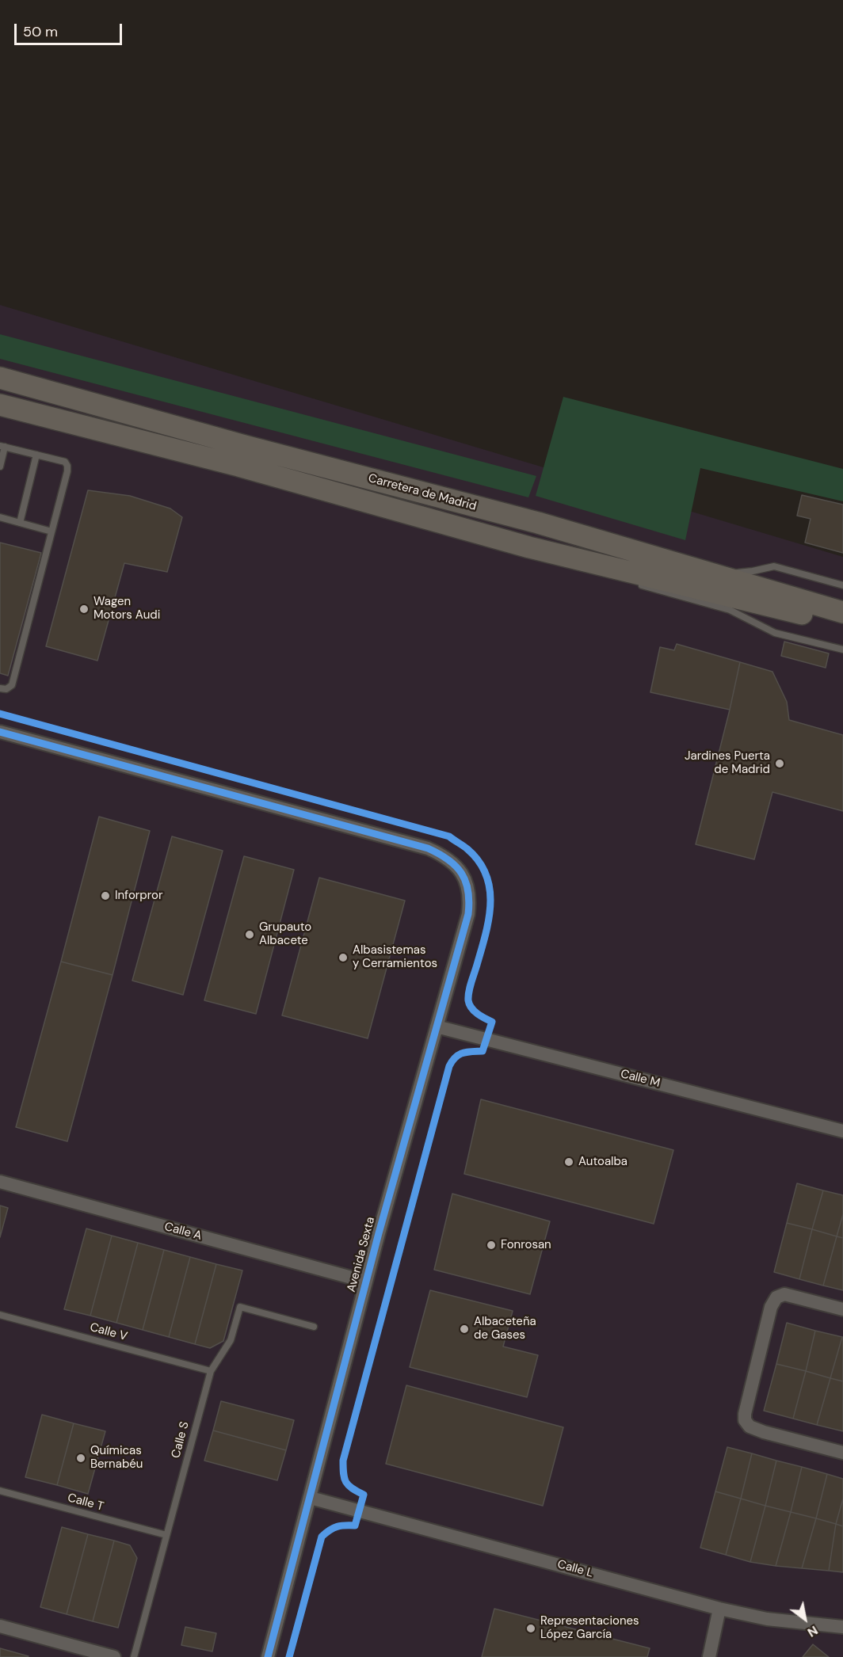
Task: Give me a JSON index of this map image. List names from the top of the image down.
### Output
{
  "streets": {
    "main road": ["Carretera de Madrid"],
    "street": [
      "Calle M",
      "Calle A",
      "Avenida Sexta",
      "Calle L"
    ],
    "lane": ["Calle V", "Calle S", "Calle T"]
  },
  "crossings": [
    ["Calle M", "Avenida Sexta"],
    ["Calle A", "Avenida Sexta"],
    ["Avenida Sexta", "Calle L"],
    ["Calle V", "Calle S"],
    ["Calle S", "Calle T"]
  ],
  "places": [
    "Wagen Motors Audi",
    "Jardines Puerta de Madrid",
    "Inforpror",
    "Grupauto Albacete",
    "Albasistemas y Cerramientos",
    "Autoalba",
    "Fonrosan",
    "Albaceteña de Gases",
    "Químicas Bernabéu",
    "Representaciones López García"
  ],
  "scale_bar": "50 m",
  "north": "bottom right"
}
